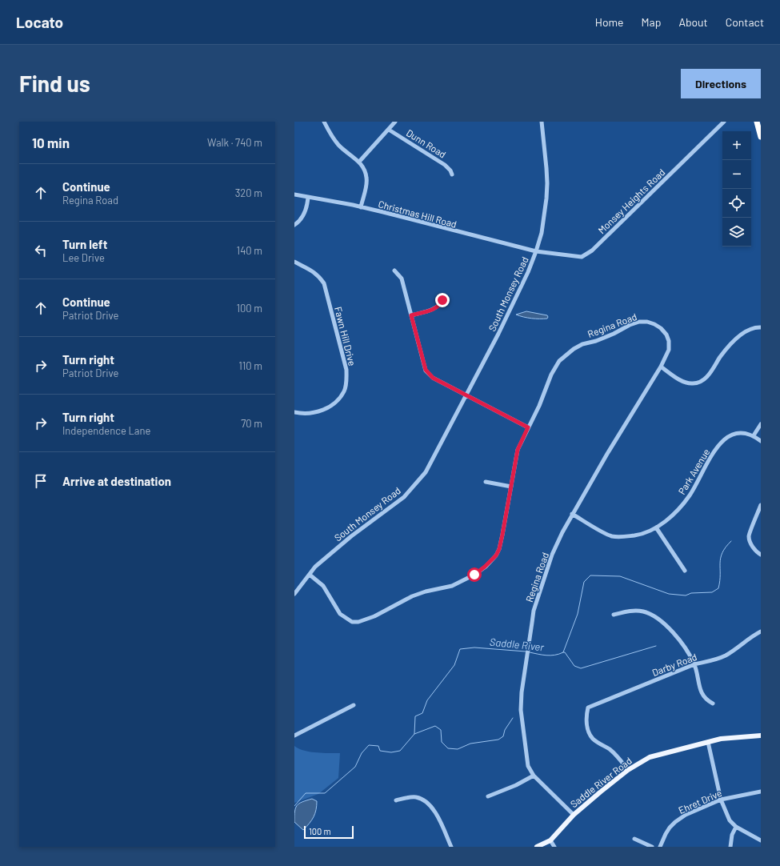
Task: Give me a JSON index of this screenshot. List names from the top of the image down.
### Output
{
  "streets": {
    "main road": ["Saddle River Road"],
    "street": [
      "Dunn Road",
      "Monsey Heights Road",
      "Christmas Hill Road",
      "South Monsey Road",
      "Regina Road",
      "Fawn Hill Drive",
      "Park Avenue",
      "Darby Road",
      "Ehret Drive"
    ]
  },
  "crossings": [
    ["Monsey Heights Road", "Christmas Hill Road"],
    ["Monsey Heights Road", "South Monsey Road"],
    ["Christmas Hill Road", "South Monsey Road"],
    ["South Monsey Road", "Regina Road"],
    ["Regina Road", "Park Avenue"],
    ["Regina Road", "Saddle River Road"],
    ["Darby Road", "Saddle River Road"]
  ],
  "water": ["Saddle River"],
  "scale_bar": "100 m",
  "page": {
    "header": "Locato",
    "nav": [
      "Home",
      "Map",
      "About",
      "Contact"
    ],
    "buttons": "Directions",
    "title": "Find us",
    "heading": ["10 min", "Walk · 740 m"],
    "map_buttons": ["+", "−"],
    "list": [
      ["Continue", "Regina Road", "320 m"],
      ["Turn left", "Lee Drive", "140 m"],
      ["Continue", "Patriot Drive", "100 m"],
      ["Turn right", "Patriot Drive", "110 m"],
      ["Turn right", "Independence Lane", "70 m"],
      "Arrive at destination"
    ],
    "scale": "100 m"
  }
}
